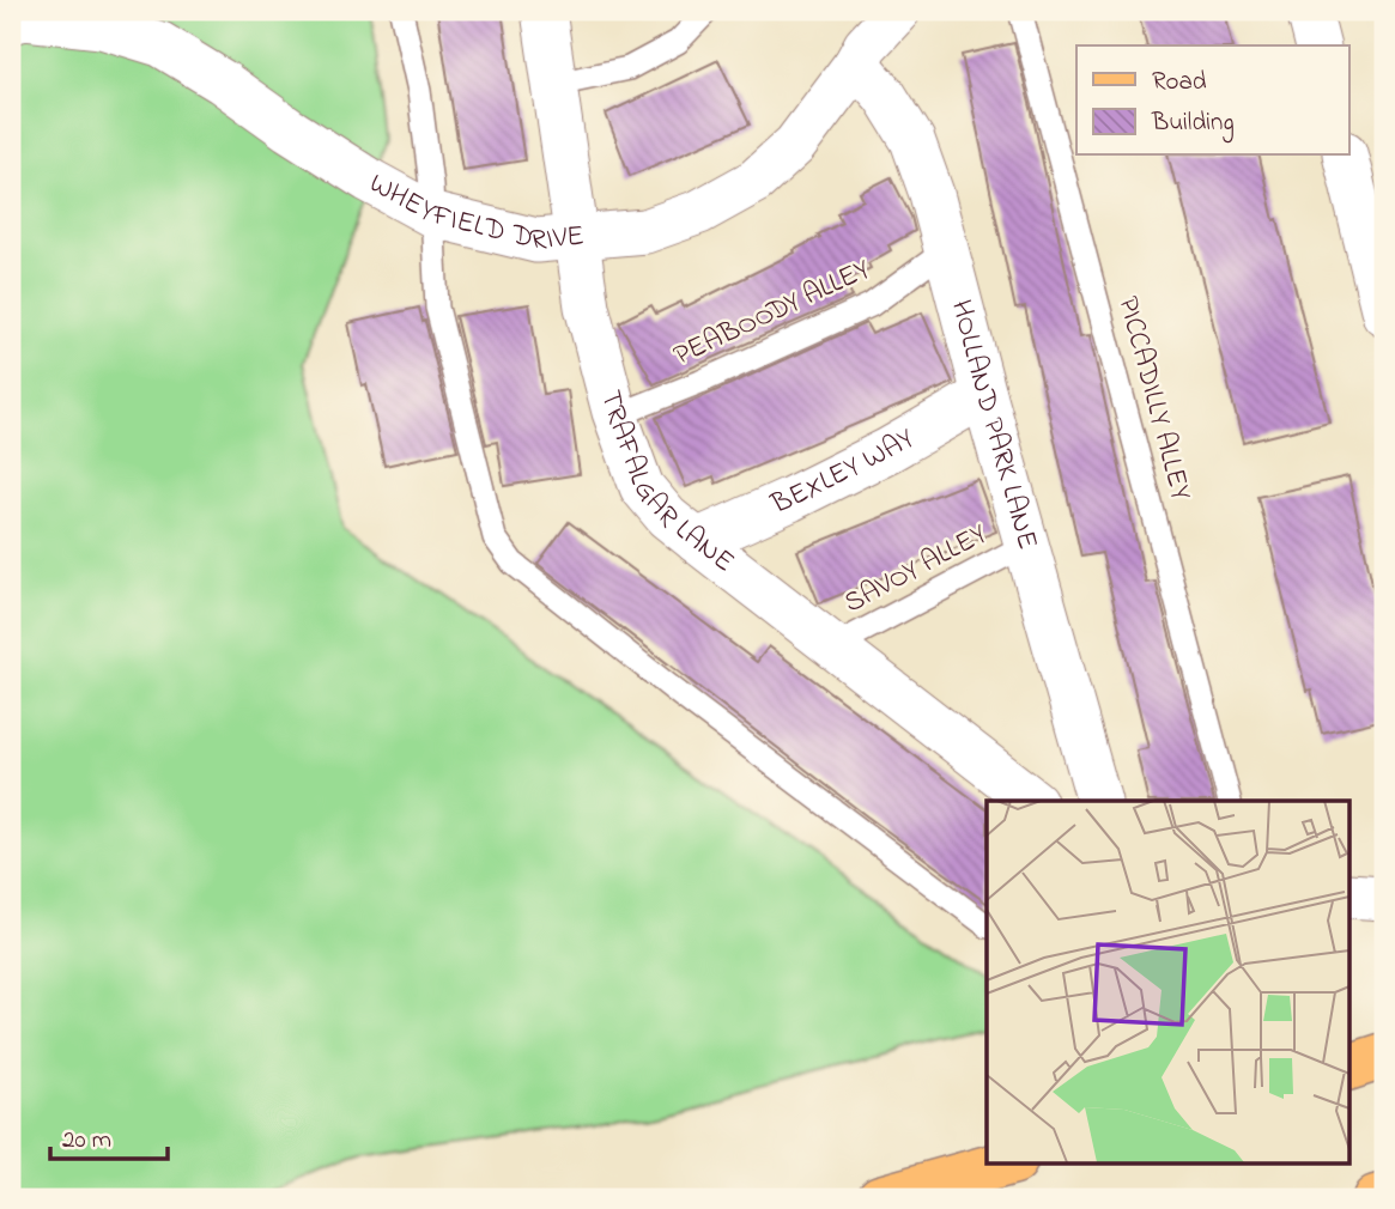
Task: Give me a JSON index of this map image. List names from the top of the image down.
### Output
{
  "streets": {
    "street": [
      "WHEYFIELD DRIVE",
      "HOLLAND PARK LANE",
      "BEXLEY WAY",
      "TRAFALGAR LANE"
    ],
    "lane": ["PEABOODY ALLEY", "PICCADILLY ALLEY", "SAVOY ALLEY"]
  },
  "crossings": [
    ["WHEYFIELD DRIVE", "HOLLAND PARK LANE"],
    ["WHEYFIELD DRIVE", "TRAFALGAR LANE"],
    ["PEABOODY ALLEY", "HOLLAND PARK LANE"],
    ["PEABOODY ALLEY", "TRAFALGAR LANE"],
    ["HOLLAND PARK LANE", "BEXLEY WAY"],
    ["HOLLAND PARK LANE", "SAVOY ALLEY"],
    ["BEXLEY WAY", "TRAFALGAR LANE"],
    ["TRAFALGAR LANE", "SAVOY ALLEY"]
  ],
  "legend": ["Road", "Building"],
  "scale_bar": "20 m"
}
